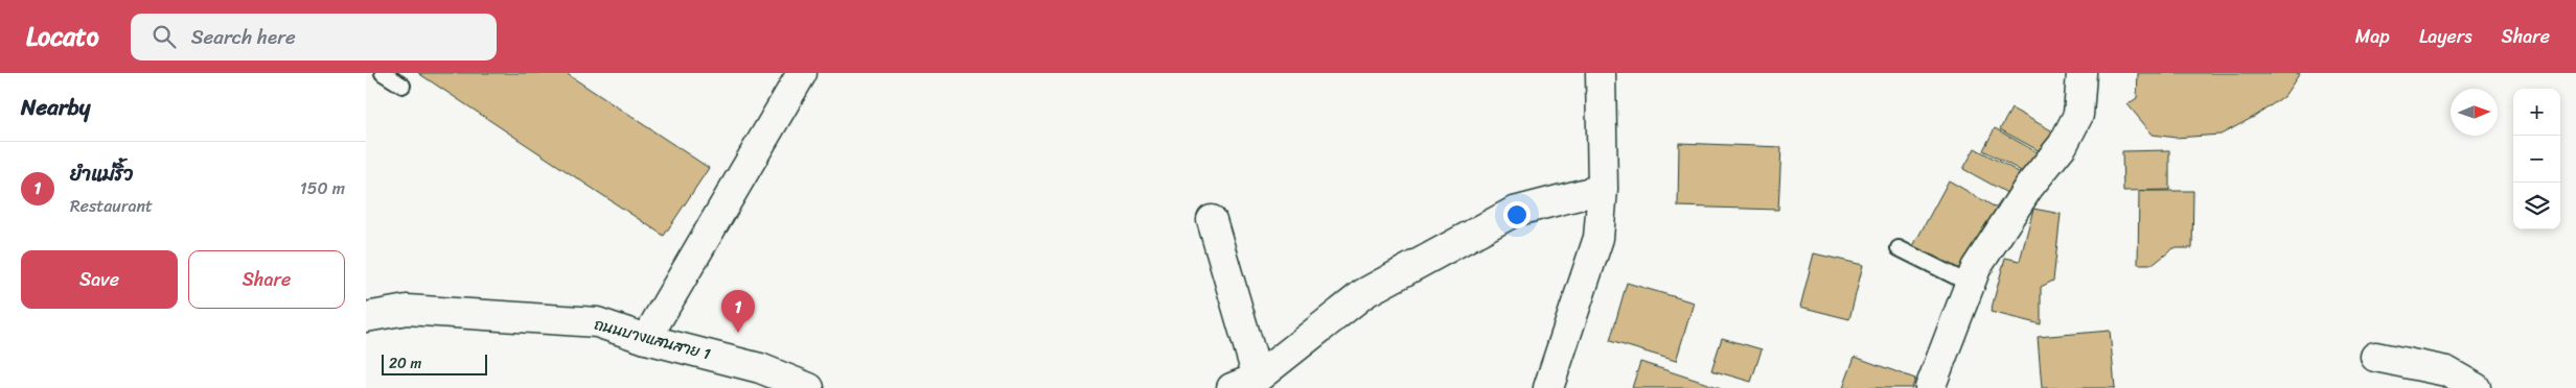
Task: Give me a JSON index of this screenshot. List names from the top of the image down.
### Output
{
  "streets": {
    "street": ["ถนนบางแสนสาย 1"]
  },
  "scale_bar": "20 m",
  "north": "right",
  "page": {
    "header": "Locato",
    "search": "Search here",
    "nav": ["Map", "Layers", "Share"],
    "heading": "Nearby",
    "map_buttons": ["+", "−"],
    "list": [
      {
        "mark": "1",
        "name": "ยำแม่ริ้ว",
        "note": "Restaurant",
        "value": "150 m"
      }
    ],
    "buttons": ["Save", "Share"],
    "pins": "1",
    "scale": "20 m"
  }
}
